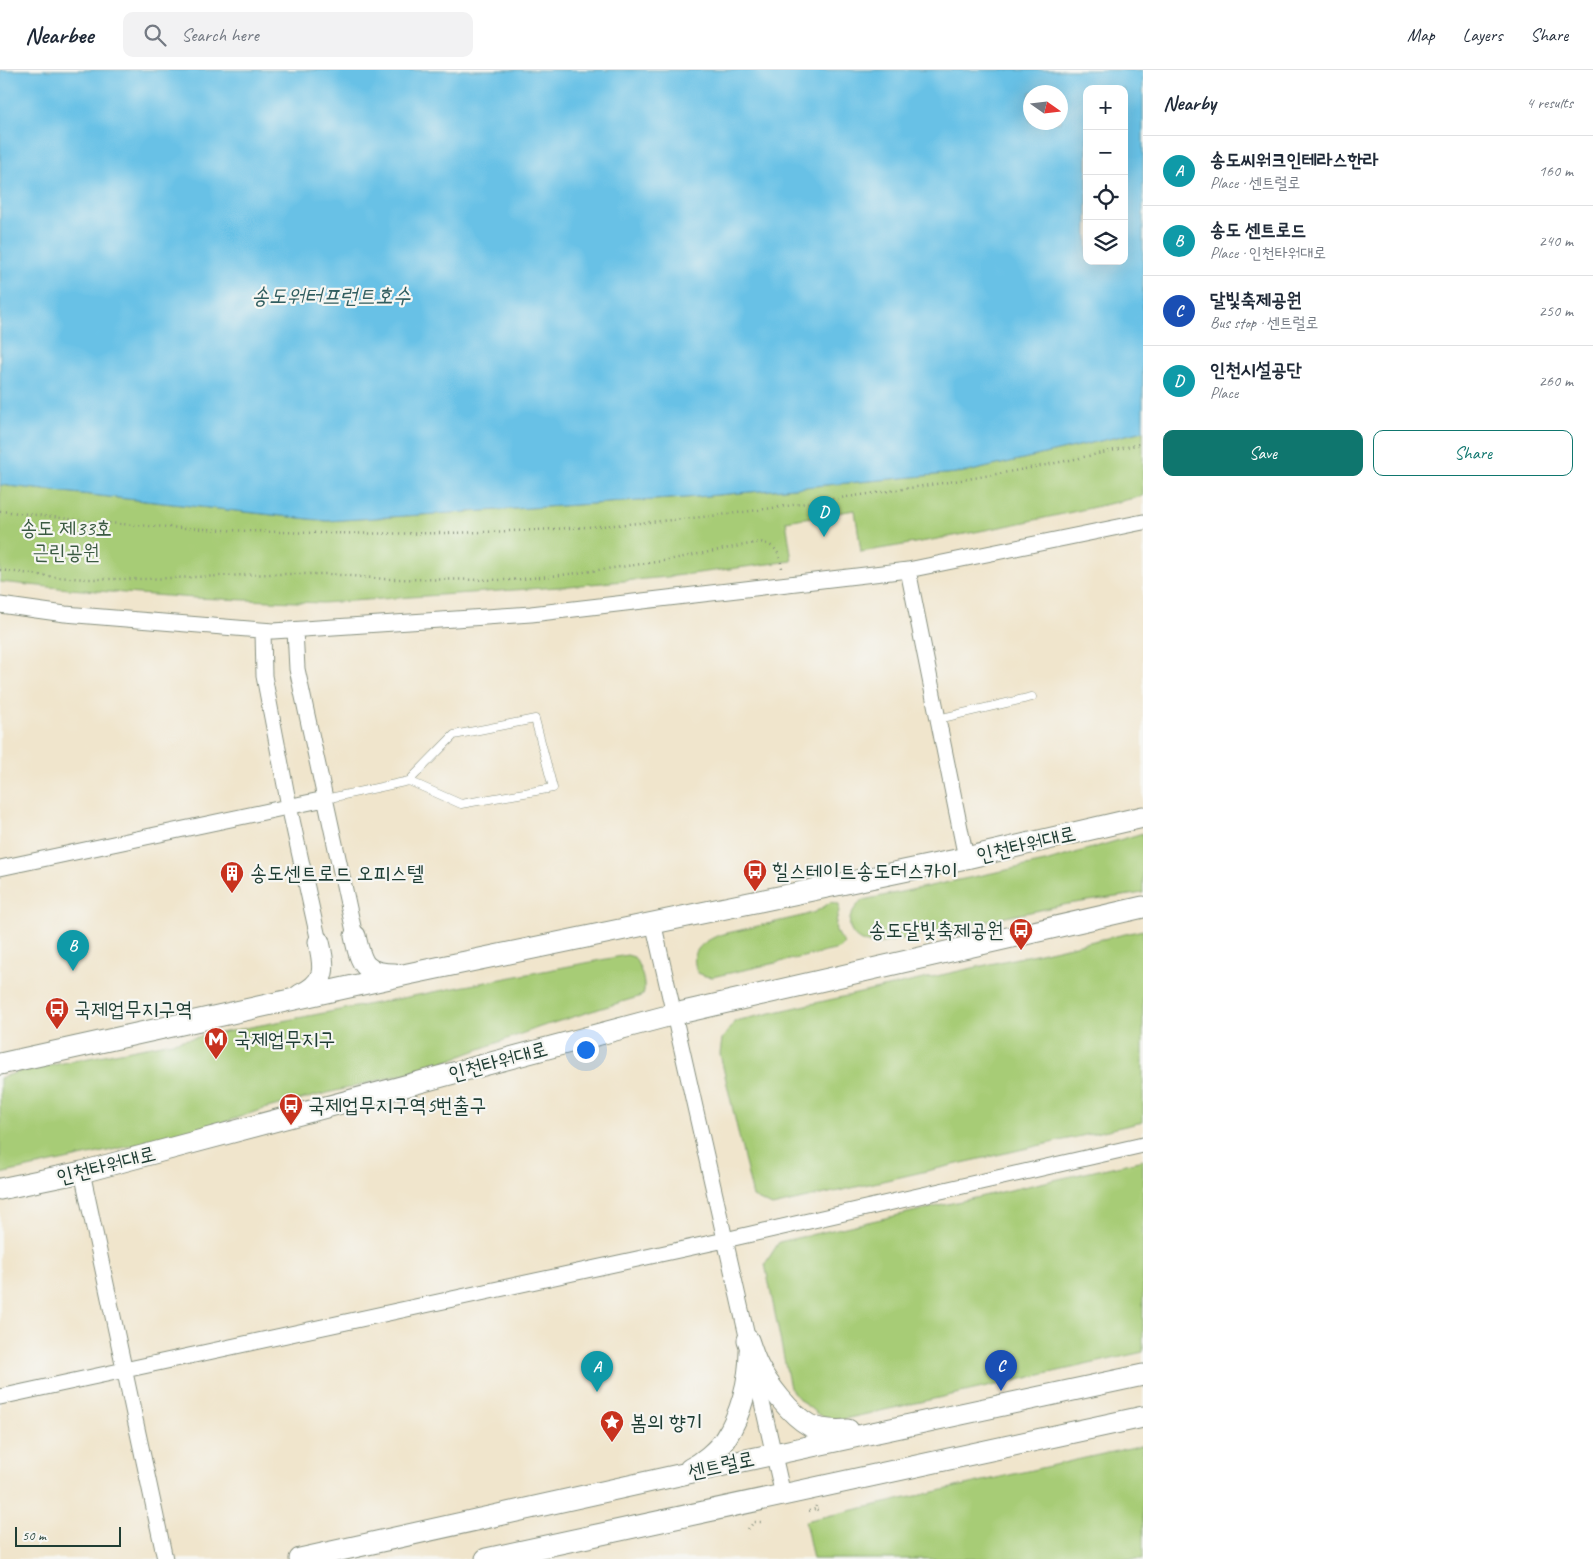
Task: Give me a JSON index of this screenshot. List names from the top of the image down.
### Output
{
  "streets": {
    "main road": ["인천타워대로", "센트럴로"]
  },
  "water": ["송도워터프런트호수"],
  "parks": ["송도 제33호 근린공원"],
  "places": {
    "bus stop": [
      "힐스테이트송도더스카이",
      "송도달빛축제공원",
      "국제업무지구역",
      "국제업무지구역5번출구"
    ],
    "building": ["송도센트로드 오피스텔"],
    "metro station": ["국제업무지구"],
    "place": ["봄의 향기"]
  },
  "scale_bar": "50 m",
  "north": "right",
  "page": {
    "header": "Nearbee",
    "search": "Search here",
    "nav": ["Map", "Layers", "Share"],
    "heading": ["Nearby", "4 results"],
    "map_buttons": ["+", "−"],
    "list": [
      {
        "mark": "A",
        "name": "송도씨워크인테라스한라",
        "note": "Place · 센트럴로",
        "value": "160 m"
      },
      {
        "mark": "B",
        "name": "송도 센트로드",
        "note": "Place · 인천타워대로",
        "value": "240 m"
      },
      {
        "mark": "C",
        "name": "달빛축제공원",
        "note": "Bus stop · 센트럴로",
        "value": "250 m"
      },
      {
        "mark": "D",
        "name": "인천시설공단",
        "note": "Place",
        "value": "260 m"
      }
    ],
    "buttons": ["Save", "Share"],
    "pins": [
      "D",
      "B",
      "C",
      "A"
    ],
    "scale": "50 m"
  }
}
